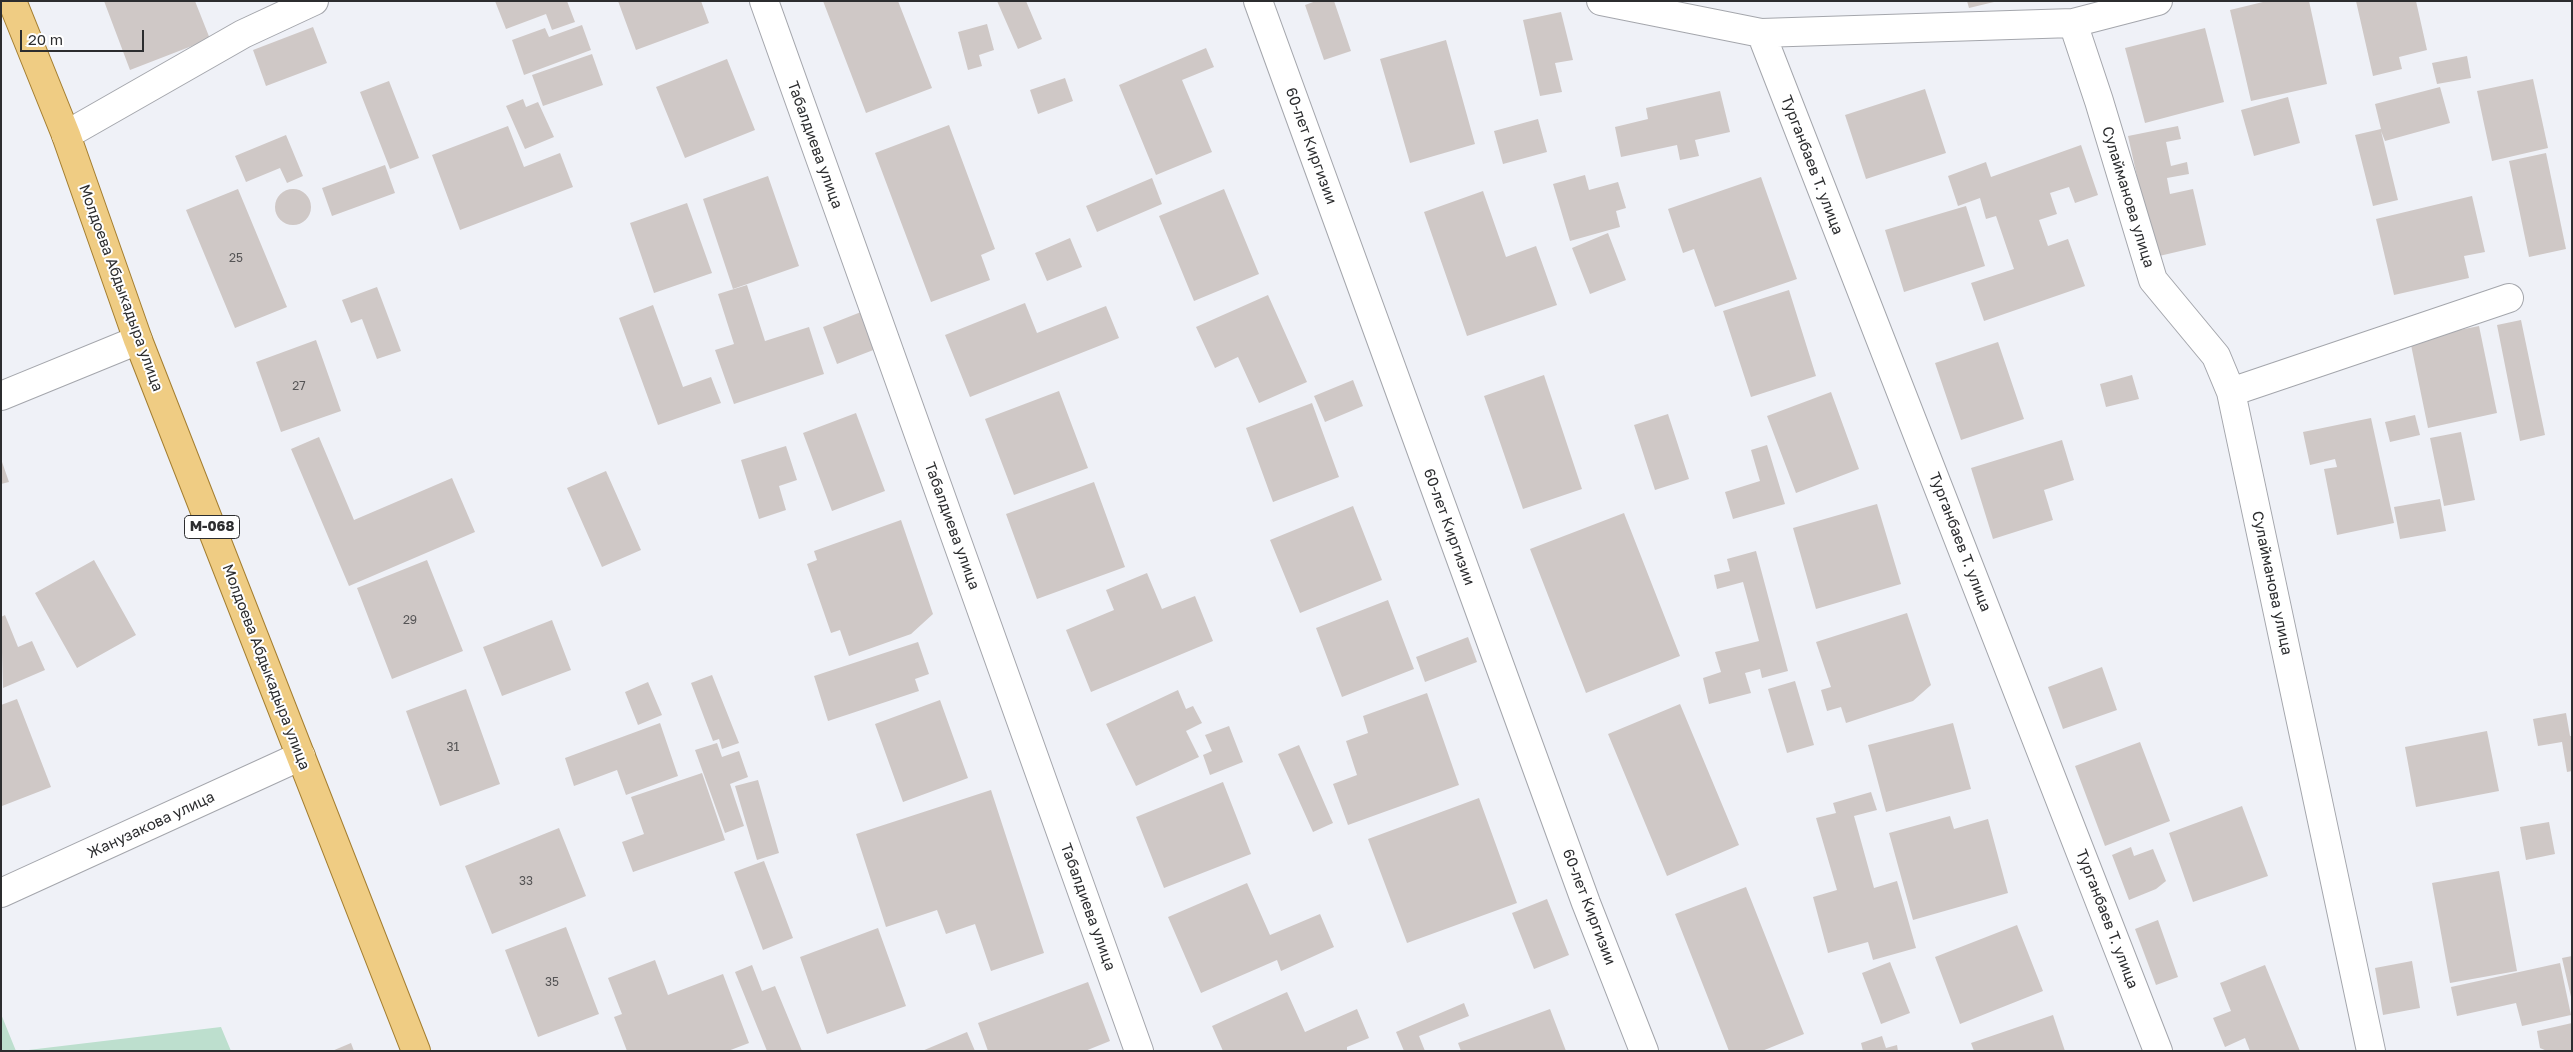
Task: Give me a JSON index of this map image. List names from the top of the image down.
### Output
{
  "streets": {
    "main road": ["Молдоева Абдыкадыра улица", "М-068"],
    "street": [
      "Табалдиева улица",
      "60-лет Киргизии",
      "Турганбаев Т. улица",
      "Сулайманова улица",
      "Жанузакова улица"
    ]
  },
  "crossings": [
    ["Молдоева Абдыкадыра улица", "Жанузакова улица"]
  ],
  "house_numbers": [
    "25",
    "27",
    "29",
    "31",
    "33",
    "35"
  ],
  "scale_bar": "20 m"
}
